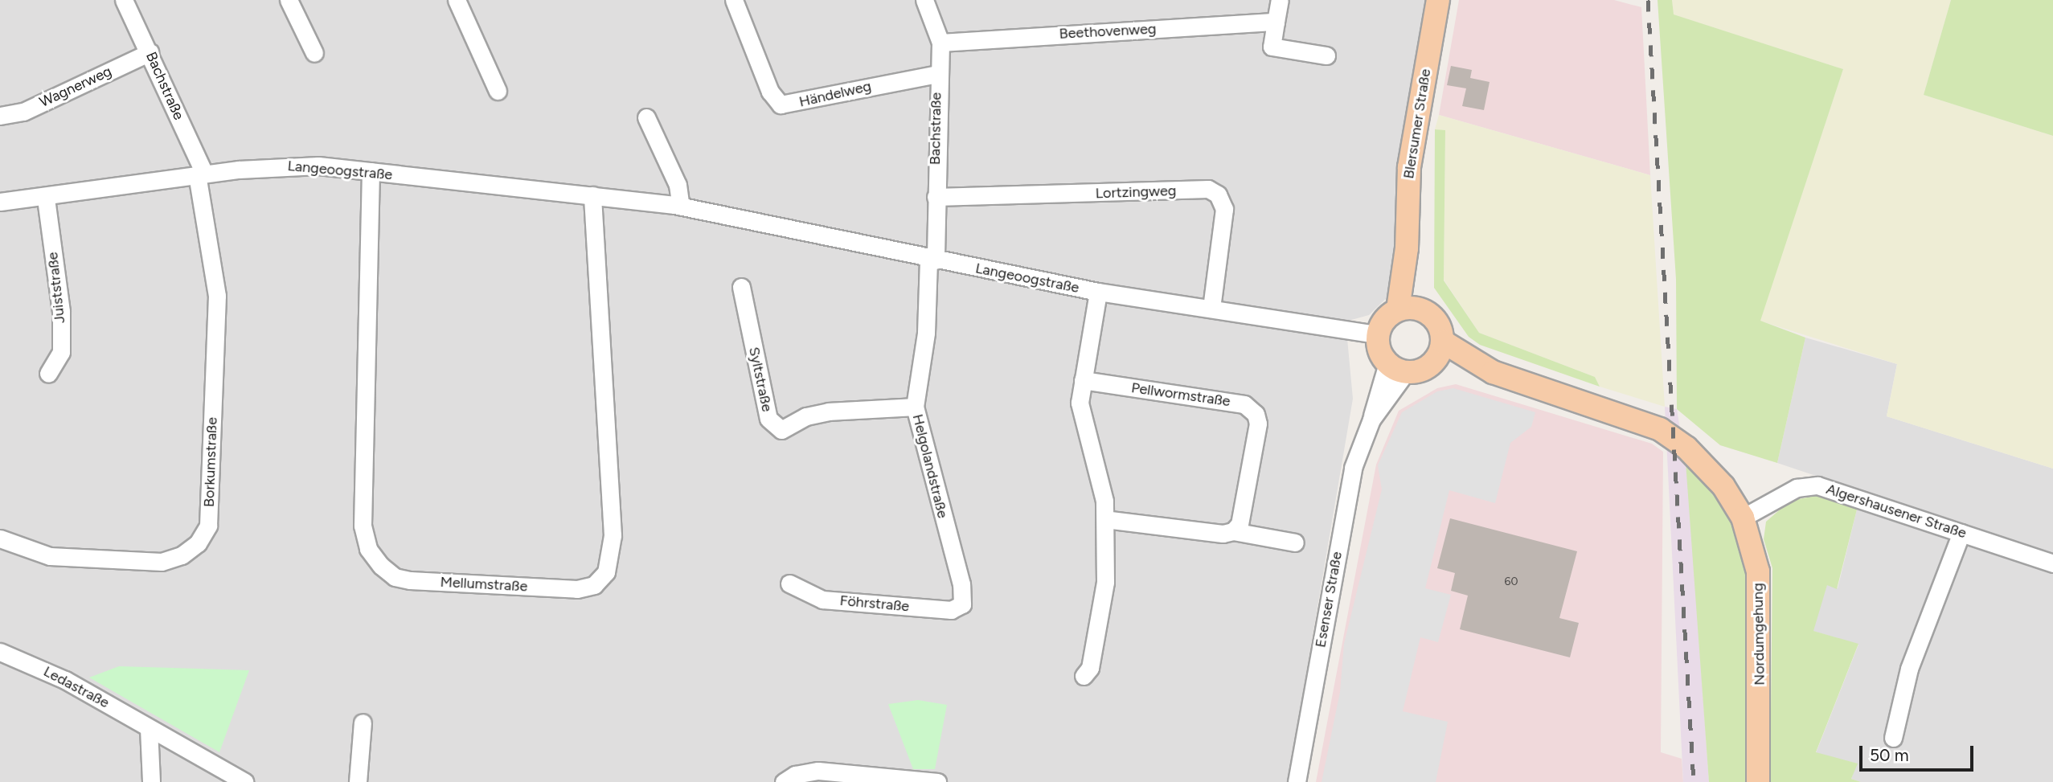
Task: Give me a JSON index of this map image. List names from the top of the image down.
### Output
{
  "streets": {
    "main road": ["Blersumer Straße", "Nordumgehung"],
    "street": [
      "Beethovenweg",
      "Bachstraße",
      "Wagnerweg",
      "Händelweg",
      "Langeoogstraße",
      "Lortzingweg",
      "Juiststraße",
      "Syltstraße",
      "Pellwormstraße",
      "Borkumstraße",
      "Helgolandstraße",
      "Algershausener Straße",
      "Mellumstraße",
      "Esenser Straße",
      "Föhrstraße",
      "Ledastraße"
    ]
  },
  "crossings": [
    ["Beethovenweg", "Bachstraße"],
    ["Bachstraße", "Wagnerweg"],
    ["Bachstraße", "Händelweg"],
    ["Bachstraße", "Langeoogstraße"],
    ["Bachstraße", "Lortzingweg"],
    ["Bachstraße", "Borkumstraße"],
    ["Bachstraße", "Helgolandstraße"],
    ["Blersumer Straße", "Langeoogstraße"],
    ["Blersumer Straße", "Esenser Straße"],
    ["Blersumer Straße", "Nordumgehung"],
    ["Langeoogstraße", "Lortzingweg"],
    ["Langeoogstraße", "Juiststraße"],
    ["Langeoogstraße", "Borkumstraße"],
    ["Langeoogstraße", "Helgolandstraße"],
    ["Langeoogstraße", "Mellumstraße"],
    ["Langeoogstraße", "Esenser Straße"],
    ["Langeoogstraße", "Nordumgehung"],
    ["Syltstraße", "Helgolandstraße"],
    ["Helgolandstraße", "Föhrstraße"],
    ["Algershausener Straße", "Nordumgehung"],
    ["Esenser Straße", "Nordumgehung"]
  ],
  "house_numbers": ["60"],
  "scale_bar": "50 m"
}
